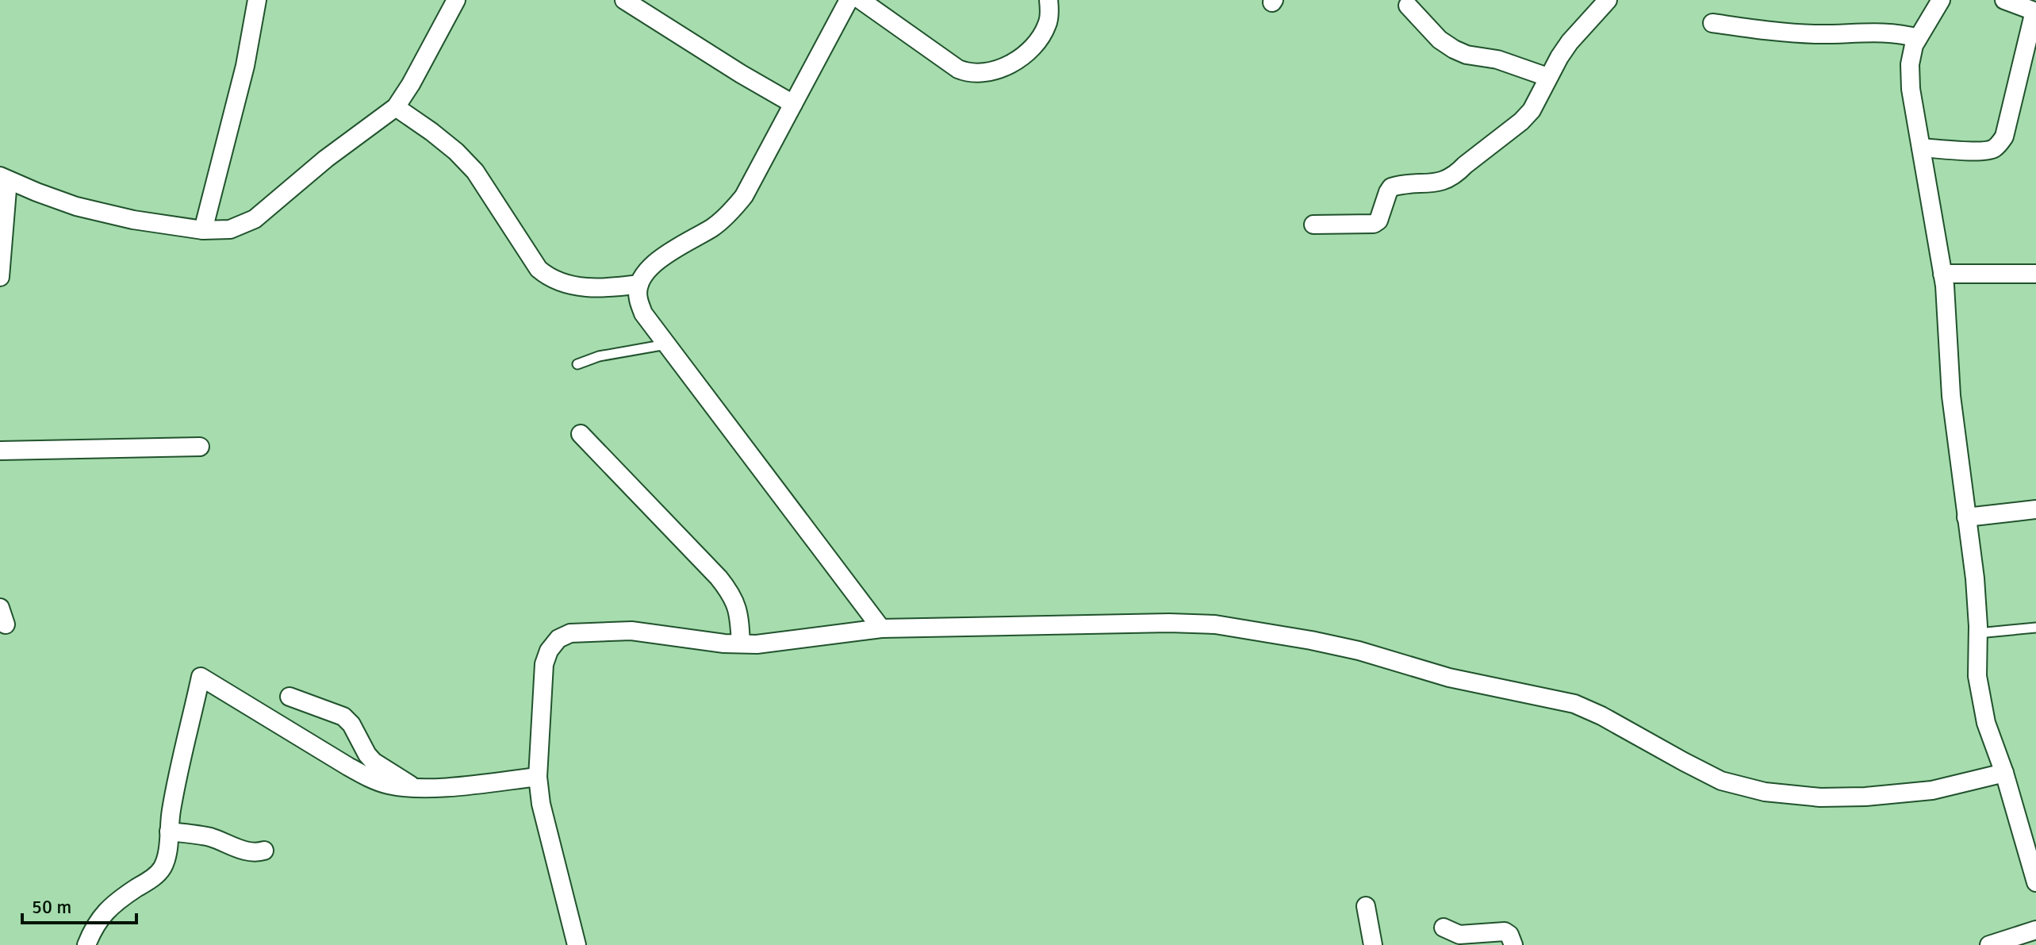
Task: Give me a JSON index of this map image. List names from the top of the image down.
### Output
{
  "scale_bar": "50 m"
}
